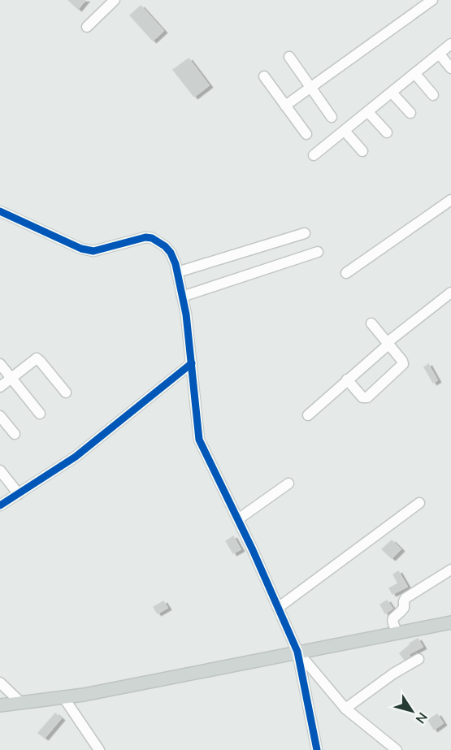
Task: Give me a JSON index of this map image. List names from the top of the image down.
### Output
{
  "north": "bottom right"
}
